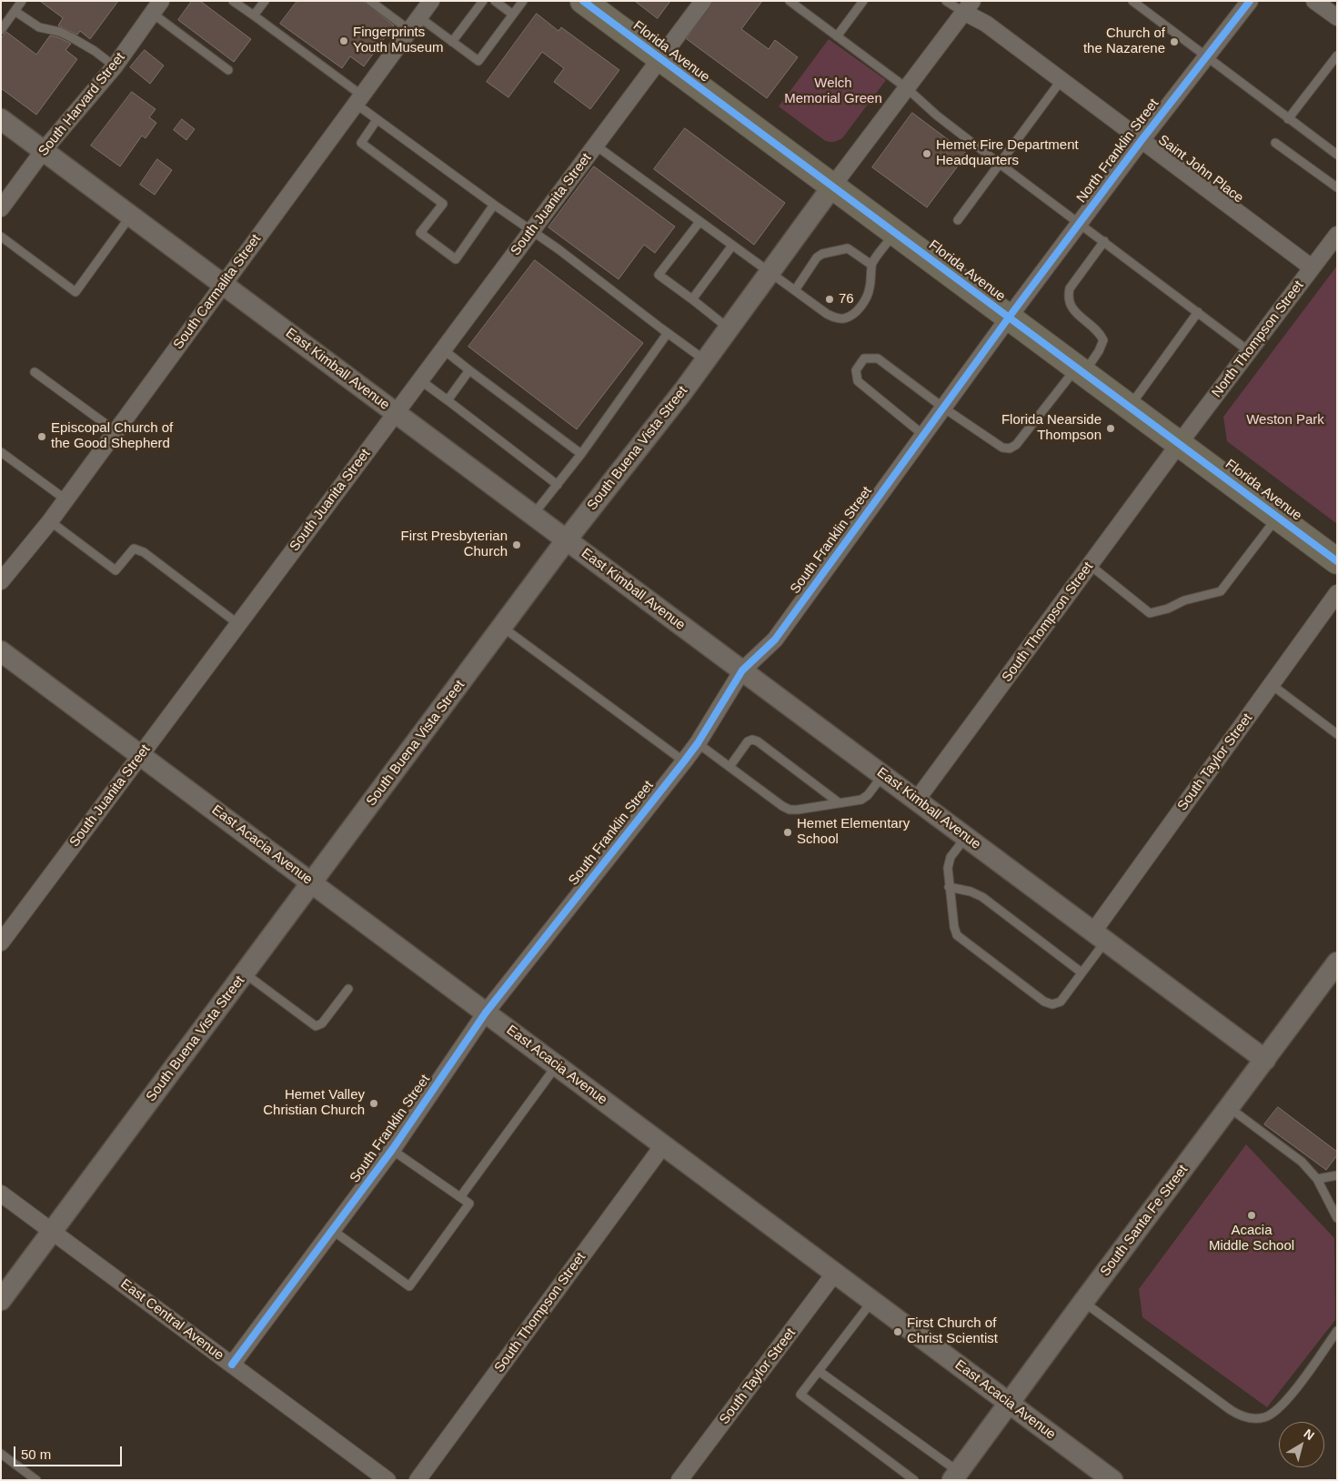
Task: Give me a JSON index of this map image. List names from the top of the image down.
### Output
{
  "streets": {
    "main road": ["Florida Avenue"],
    "street": [
      "South Harvard Street",
      "North Franklin Street",
      "Saint John Place",
      "South Juanita Street",
      "South Carmalita Street",
      "North Thompson Street",
      "East Kimball Avenue",
      "South Buena Vista Street",
      "South Franklin Street",
      "South Thompson Street",
      "South Taylor Street",
      "East Acacia Avenue",
      "South Santa Fe Street",
      "East Central Avenue"
    ]
  },
  "crossings": [
    ["Florida Avenue", "North Franklin Street"],
    ["Florida Avenue", "South Juanita Street"],
    ["Florida Avenue", "North Thompson Street"],
    ["Florida Avenue", "South Buena Vista Street"],
    ["Florida Avenue", "South Franklin Street"],
    ["Florida Avenue", "South Thompson Street"],
    ["South Harvard Street", "East Kimball Avenue"],
    ["North Franklin Street", "Saint John Place"],
    ["North Franklin Street", "South Franklin Street"],
    ["Saint John Place", "North Thompson Street"],
    ["South Juanita Street", "East Kimball Avenue"],
    ["South Juanita Street", "East Acacia Avenue"],
    ["South Carmalita Street", "East Kimball Avenue"],
    ["North Thompson Street", "South Thompson Street"],
    ["East Kimball Avenue", "South Buena Vista Street"],
    ["East Kimball Avenue", "South Franklin Street"],
    ["East Kimball Avenue", "South Thompson Street"],
    ["East Kimball Avenue", "South Taylor Street"],
    ["East Kimball Avenue", "South Santa Fe Street"],
    ["South Buena Vista Street", "East Acacia Avenue"],
    ["South Buena Vista Street", "East Central Avenue"],
    ["South Franklin Street", "East Acacia Avenue"],
    ["South Franklin Street", "East Central Avenue"],
    ["South Thompson Street", "East Acacia Avenue"],
    ["South Taylor Street", "East Acacia Avenue"],
    ["East Acacia Avenue", "South Santa Fe Street"]
  ],
  "parks": ["Welch Memorial Green", "Weston Park"],
  "places": [
    "Fingerprints Youth Museum",
    "Church of the Nazarene",
    "Hemet Fire Department Headquarters",
    "76",
    "Florida Nearside Thompson",
    "Episcopal Church of the Good Shepherd",
    "First Presbyterian Church",
    "Hemet Elementary School",
    "Hemet Valley Christian Church",
    "Acacia Middle School",
    "First Church of Christ Scientist"
  ],
  "scale_bar": "50 m",
  "north": "top right"
}
